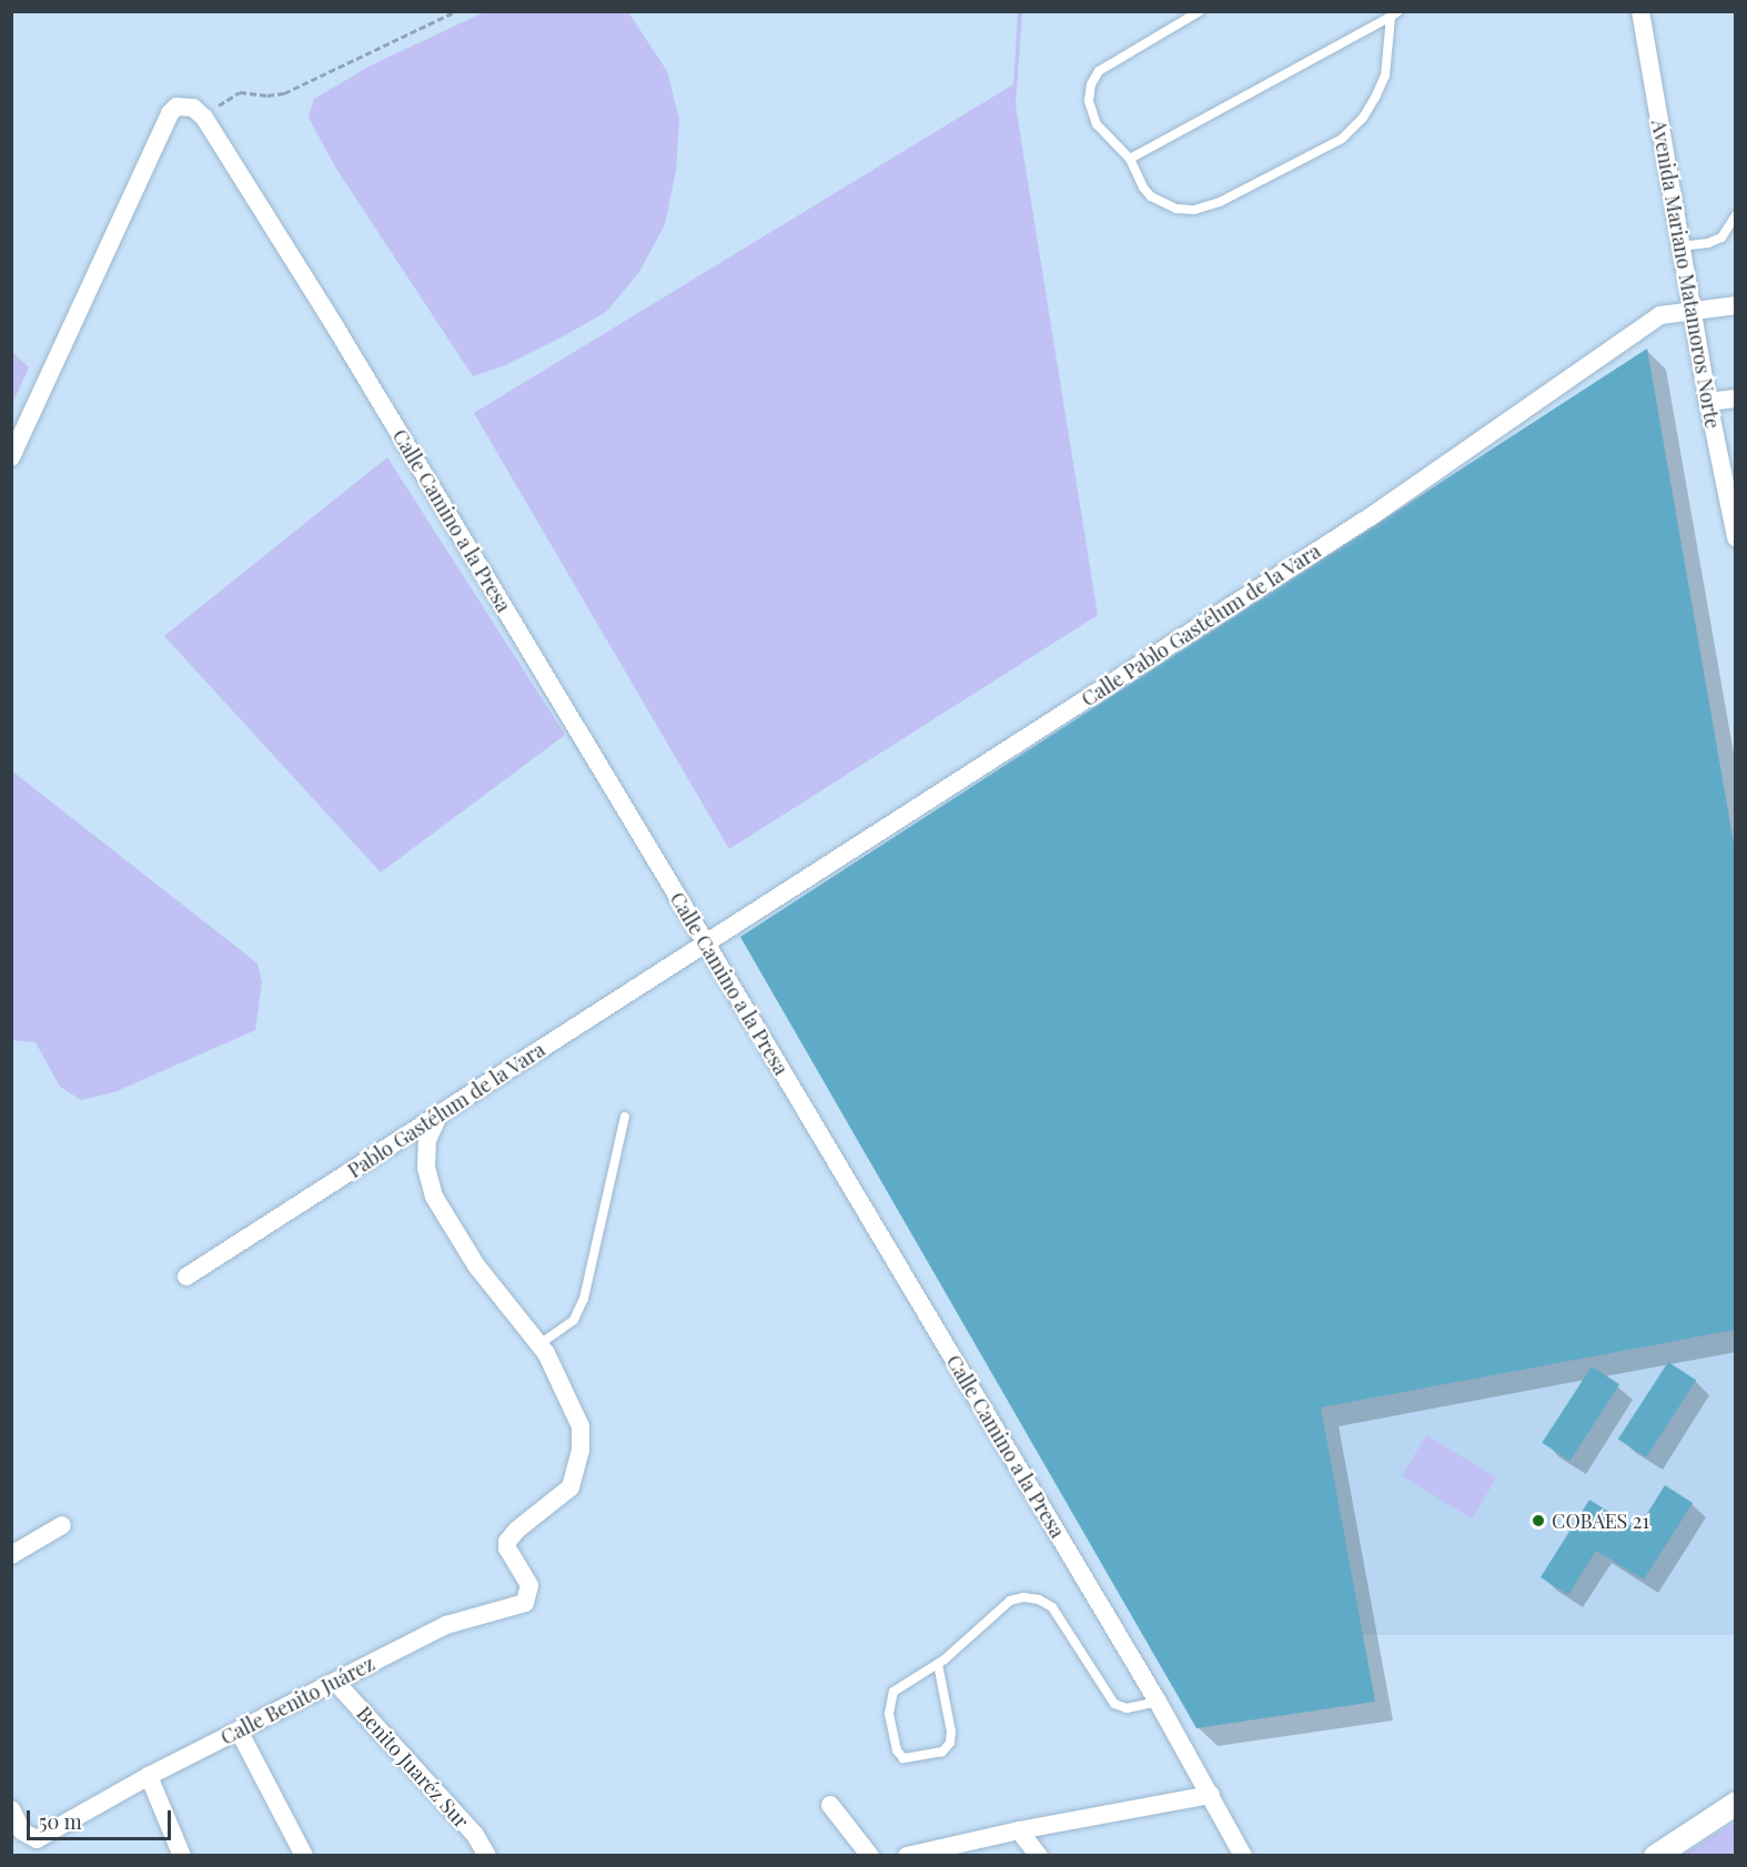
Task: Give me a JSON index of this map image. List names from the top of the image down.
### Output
{
  "streets": {
    "street": [
      "Avenida Mariano Matamoros Norte",
      "Calle Camino a la Presa",
      "Calle Pablo Gastélum de la Vara",
      "Pablo Gastélum de la Vara",
      "Calle Benito Juárez",
      "Benito Juaréz Sur"
    ]
  },
  "crossings": [
    ["Avenida Mariano Matamoros Norte", "Calle Pablo Gastélum de la Vara"],
    ["Calle Camino a la Presa", "Calle Pablo Gastélum de la Vara"],
    ["Calle Camino a la Presa", "Pablo Gastélum de la Vara"],
    ["Calle Pablo Gastélum de la Vara", "Pablo Gastélum de la Vara"],
    ["Calle Benito Juárez", "Benito Juaréz Sur"]
  ],
  "places": ["COBAES 21"],
  "scale_bar": "50 m"
}
